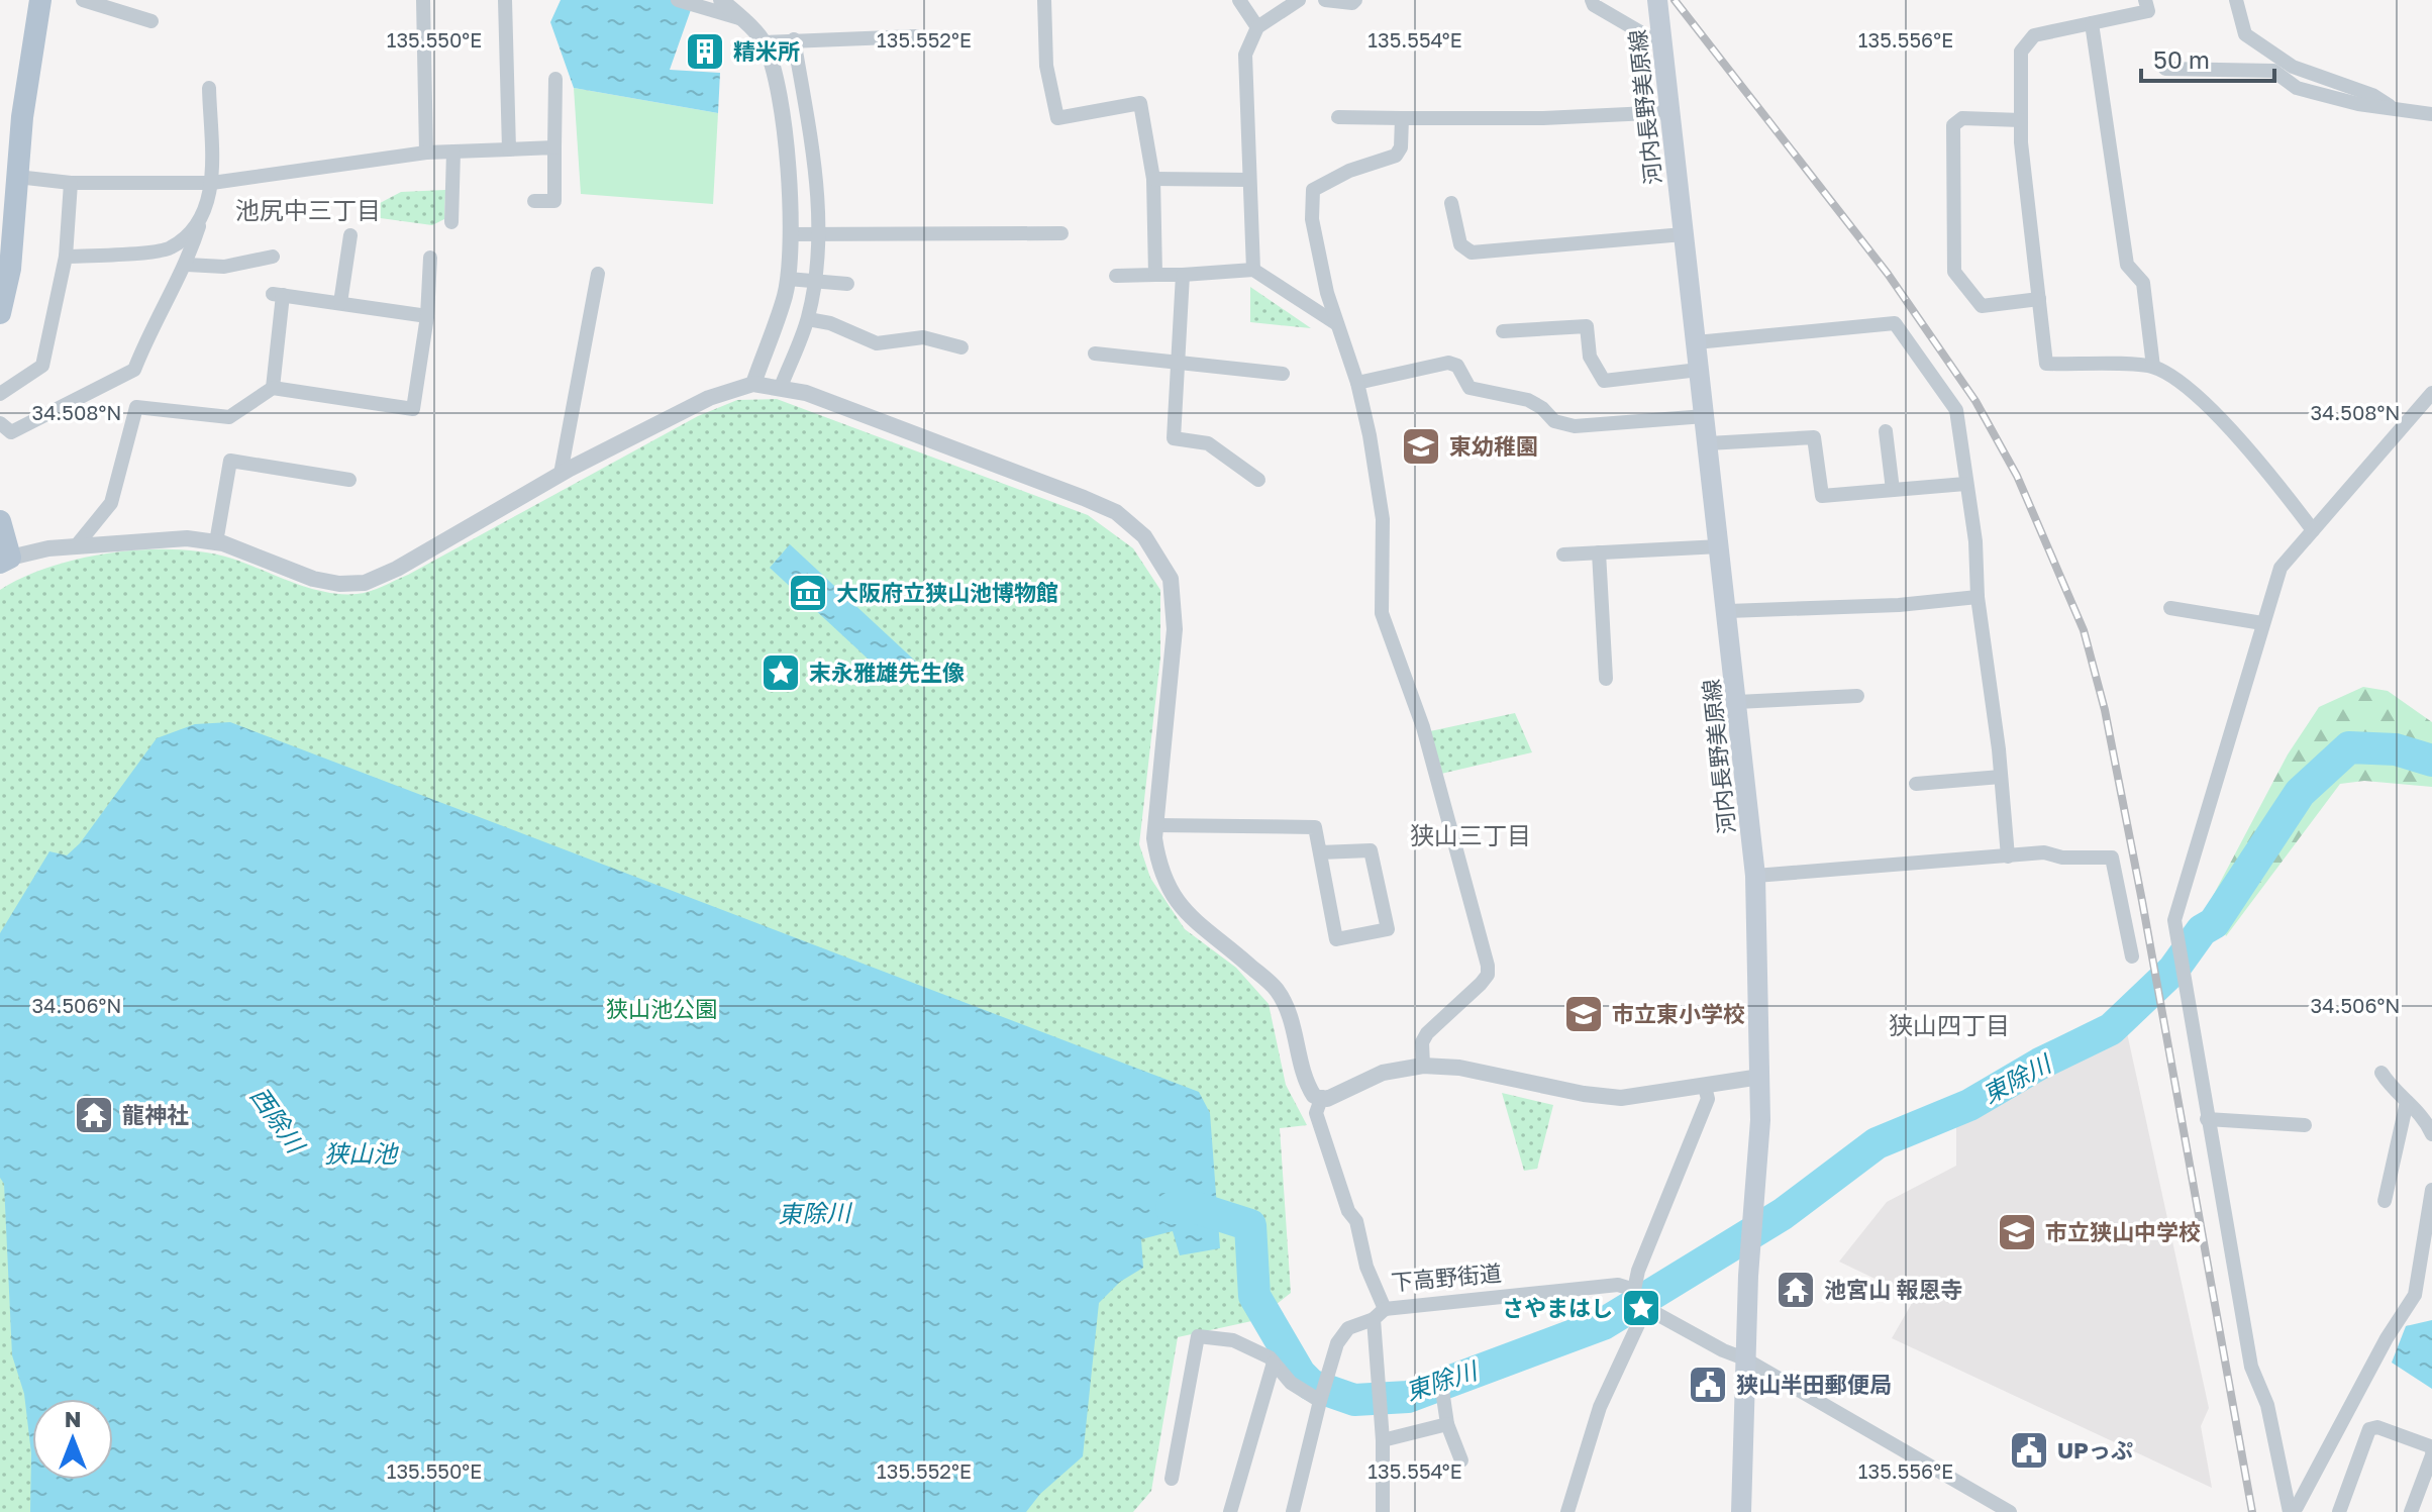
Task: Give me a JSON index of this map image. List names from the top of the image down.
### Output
{
  "streets": {
    "main road": ["河内長野美原線"],
    "street": ["下高野街道"]
  },
  "districts": ["池尻中三丁目", "狭山三丁目", "狭山四丁目"],
  "water": ["東除川", "西除川", "狭山池"],
  "parks": ["狭山池公園"],
  "places": {
    "building": ["精米所"],
    "school or university": ["東幼稚園", "市立東小学校", "市立狭山中学校"],
    "museum": ["大阪府立狭山池博物館"],
    "place": ["末永雅雄先生像", "さやまはし"],
    "temple": ["龍神社", "池宮山 報恩寺"],
    "public building": ["狭山半田郵便局", "UPっぷ"]
  },
  "scale_bar": "50 m",
  "north": "top",
  "coordinates": [
    "135.550°E",
    "135.552°E",
    "135.554°E",
    "135.556°E",
    "34.508°N",
    "34.506°N"
  ]
}
